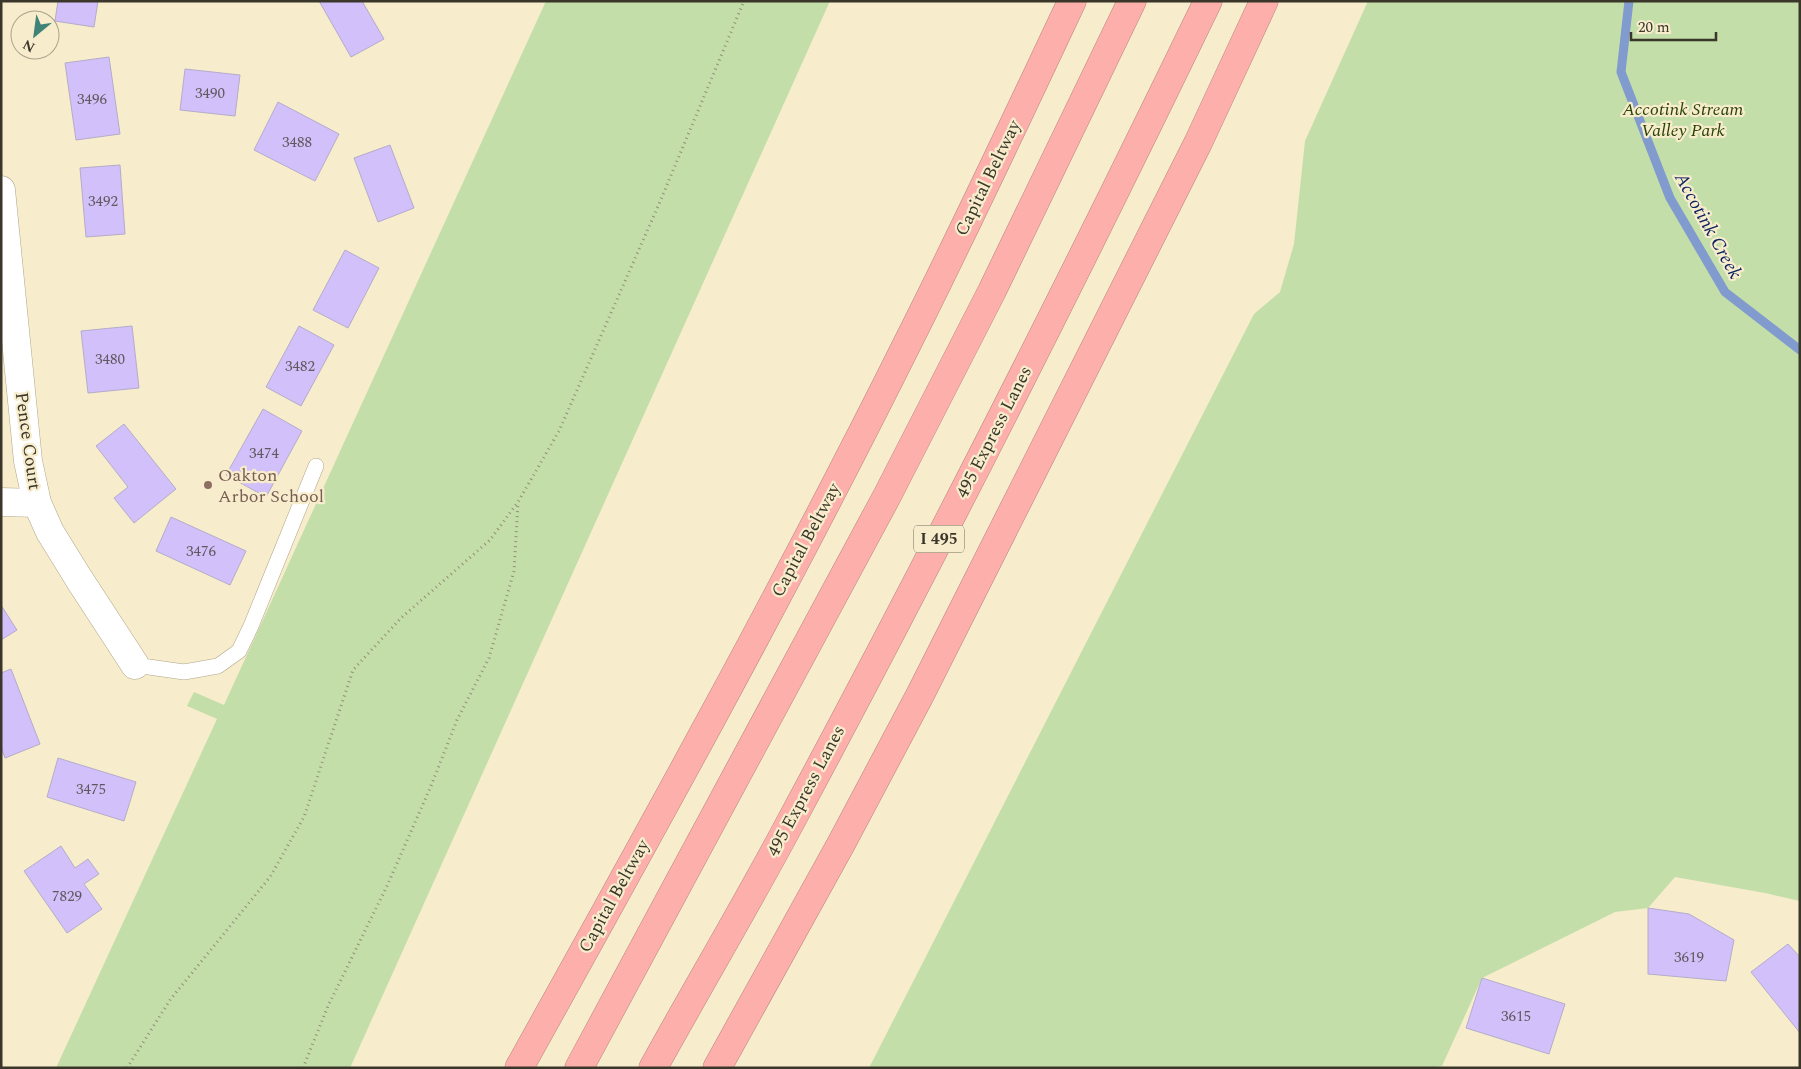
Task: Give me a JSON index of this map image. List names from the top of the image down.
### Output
{
  "streets": {
    "highway": ["Capital Beltway", "495 Express Lanes", "I 495"],
    "street": ["Pence Court"]
  },
  "water": ["Accotink Creek"],
  "parks": ["Accotink Stream Valley Park"],
  "places": ["Oakton Arbor School"],
  "house_numbers": [
    "3490",
    "3496",
    "3488",
    "3492",
    "3480",
    "3482",
    "3474",
    "3476",
    "3475",
    "7829",
    "3619",
    "3615"
  ],
  "scale_bar": "20 m",
  "north": "bottom left"
}
